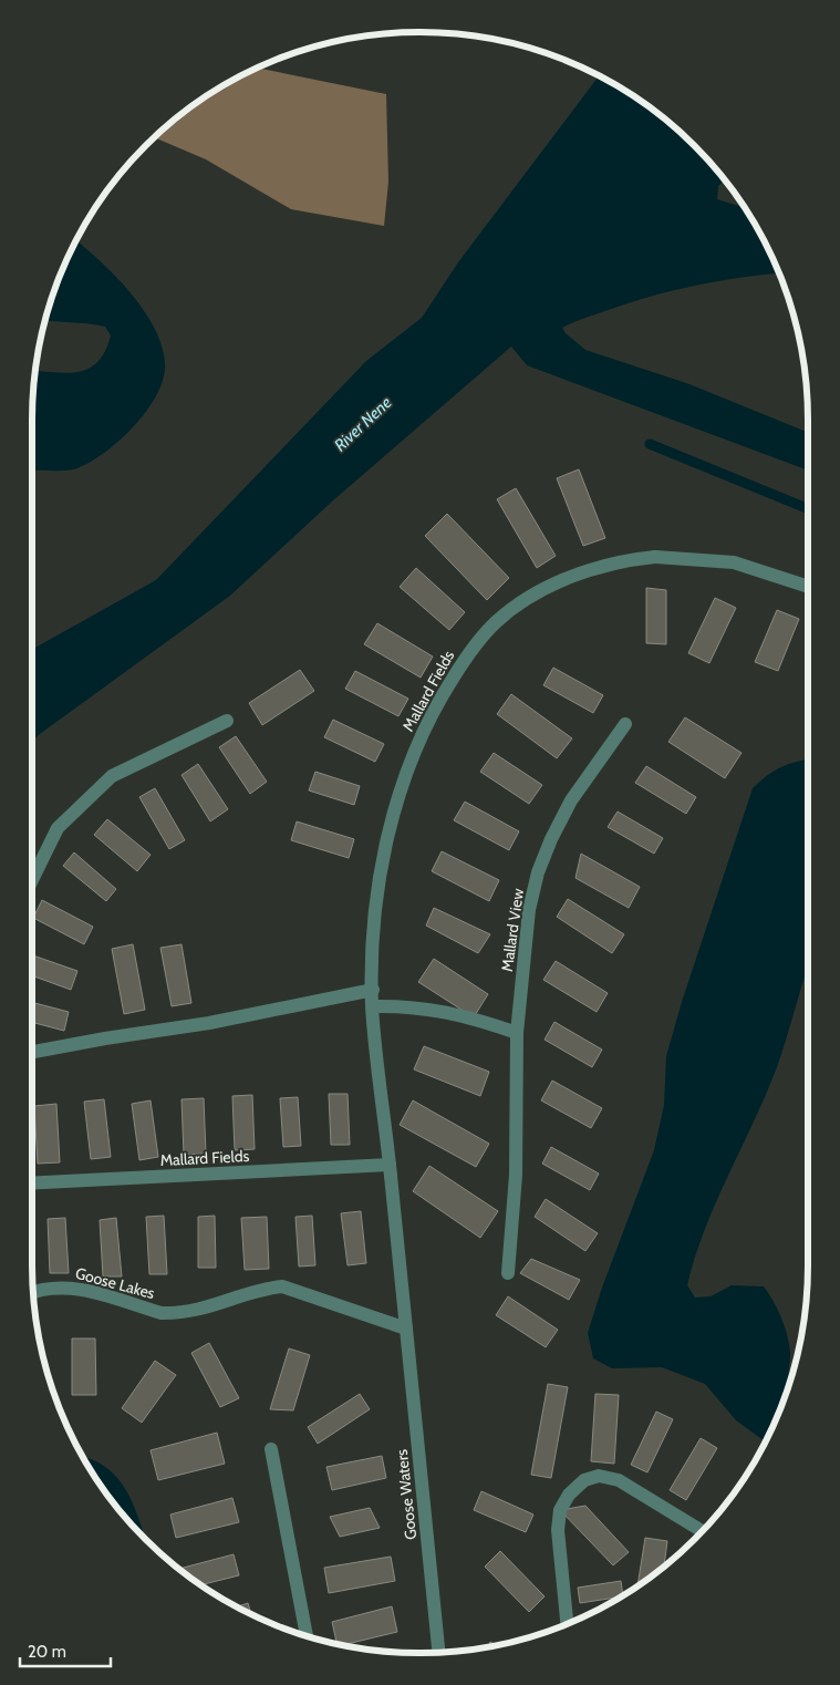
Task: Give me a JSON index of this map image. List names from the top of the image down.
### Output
{
  "streets": {
    "street": [
      "Mallard Fields",
      "Mallard View",
      "Goose Lakes",
      "Goose Waters"
    ]
  },
  "crossings": [
    ["Mallard Fields", "Goose Waters"],
    ["Goose Lakes", "Goose Waters"]
  ],
  "water": ["River Nene"],
  "scale_bar": "20 m"
}
